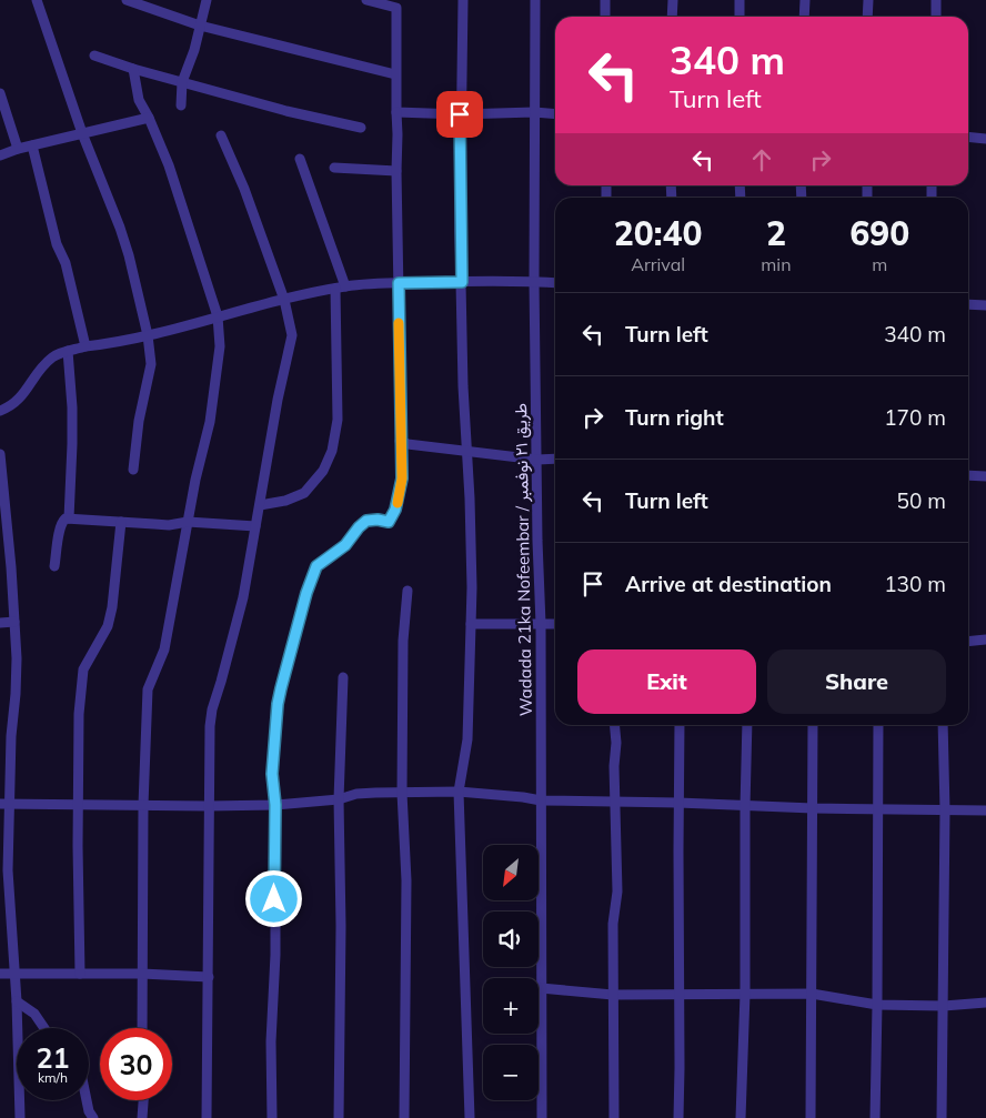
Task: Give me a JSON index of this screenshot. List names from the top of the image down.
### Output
{
  "streets": {
    "street": ["Wadada 21ka Nofeembar / طريق ٢١ نوفمبر"]
  },
  "north": "bottom left",
  "page": {
    "turn": ["340 m", "Turn left"],
    "eta": [
      "20:40",
      "Arrival",
      "2",
      "min",
      "690",
      "m"
    ],
    "list": [
      {
        "name": "Turn left",
        "value": "340 m"
      },
      {
        "name": "Turn right",
        "value": "170 m"
      },
      {
        "name": "Turn left",
        "value": "50 m"
      },
      {
        "name": "Arrive at destination",
        "value": "130 m"
      }
    ],
    "buttons": ["Exit", "Share"],
    "map_buttons": ["+", "−"],
    "speed": "21 km/h",
    "limit": "30"
  }
}
